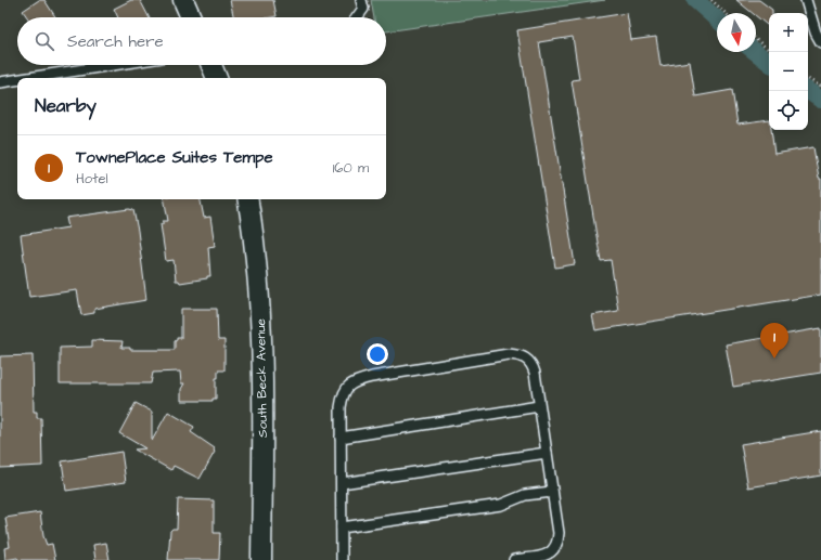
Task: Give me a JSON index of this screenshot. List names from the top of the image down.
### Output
{
  "streets": {
    "street": ["South Beck Avenue"]
  },
  "north": "bottom",
  "page": {
    "map_buttons": ["+", "−"],
    "search": "Search here",
    "heading": "Nearby",
    "list": [
      {
        "mark": "1",
        "name": "TownePlace Suites Tempe",
        "note": "Hotel",
        "value": "160 m"
      }
    ],
    "pins": "1"
  }
}
